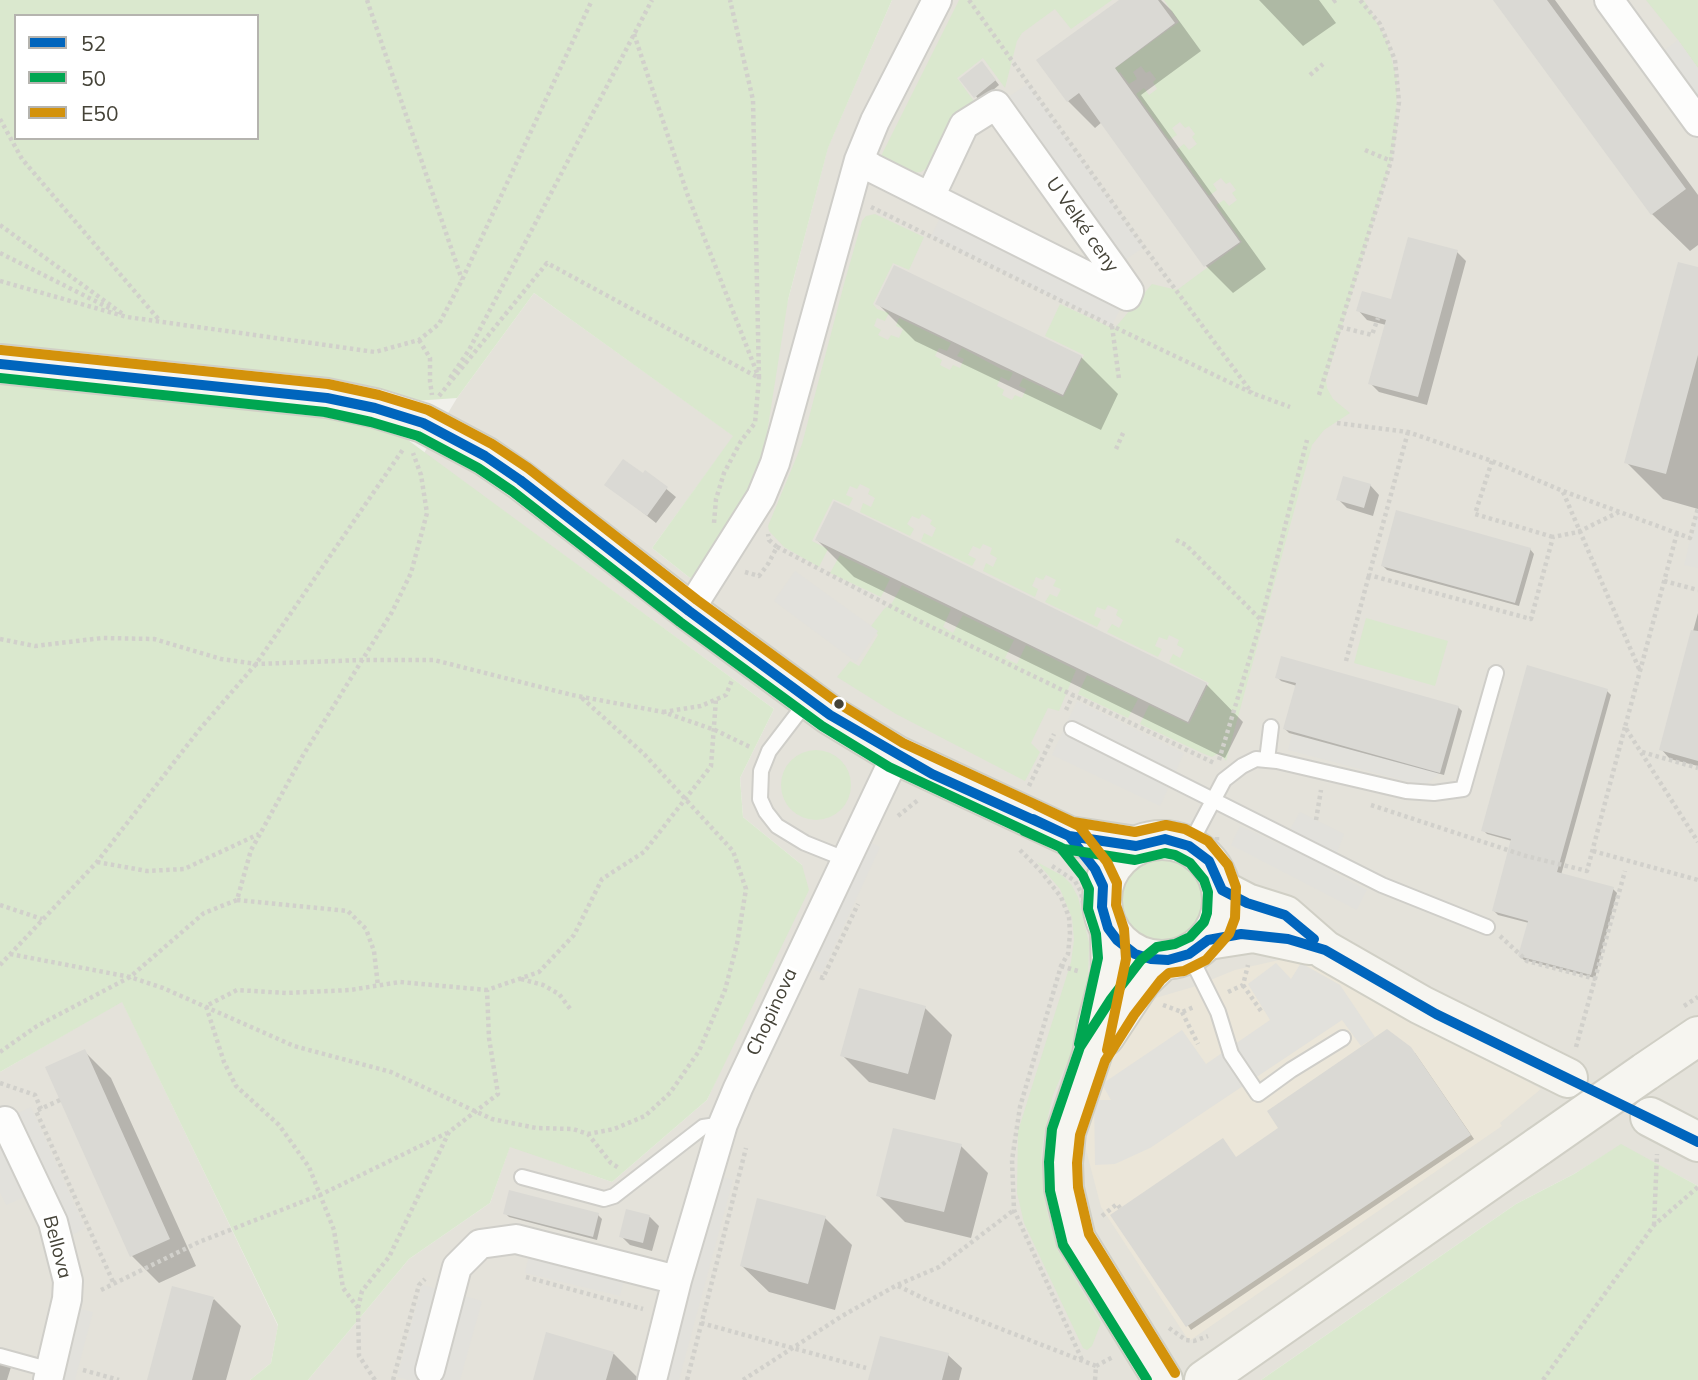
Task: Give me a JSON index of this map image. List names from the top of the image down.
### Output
{
  "streets": {
    "street": ["U Velké ceny", "Chopinova", "Bellova"]
  },
  "lines": ["transit line E50", "transit line 52", "transit line 50"],
  "legend": ["52", "50", "E50"]
}
